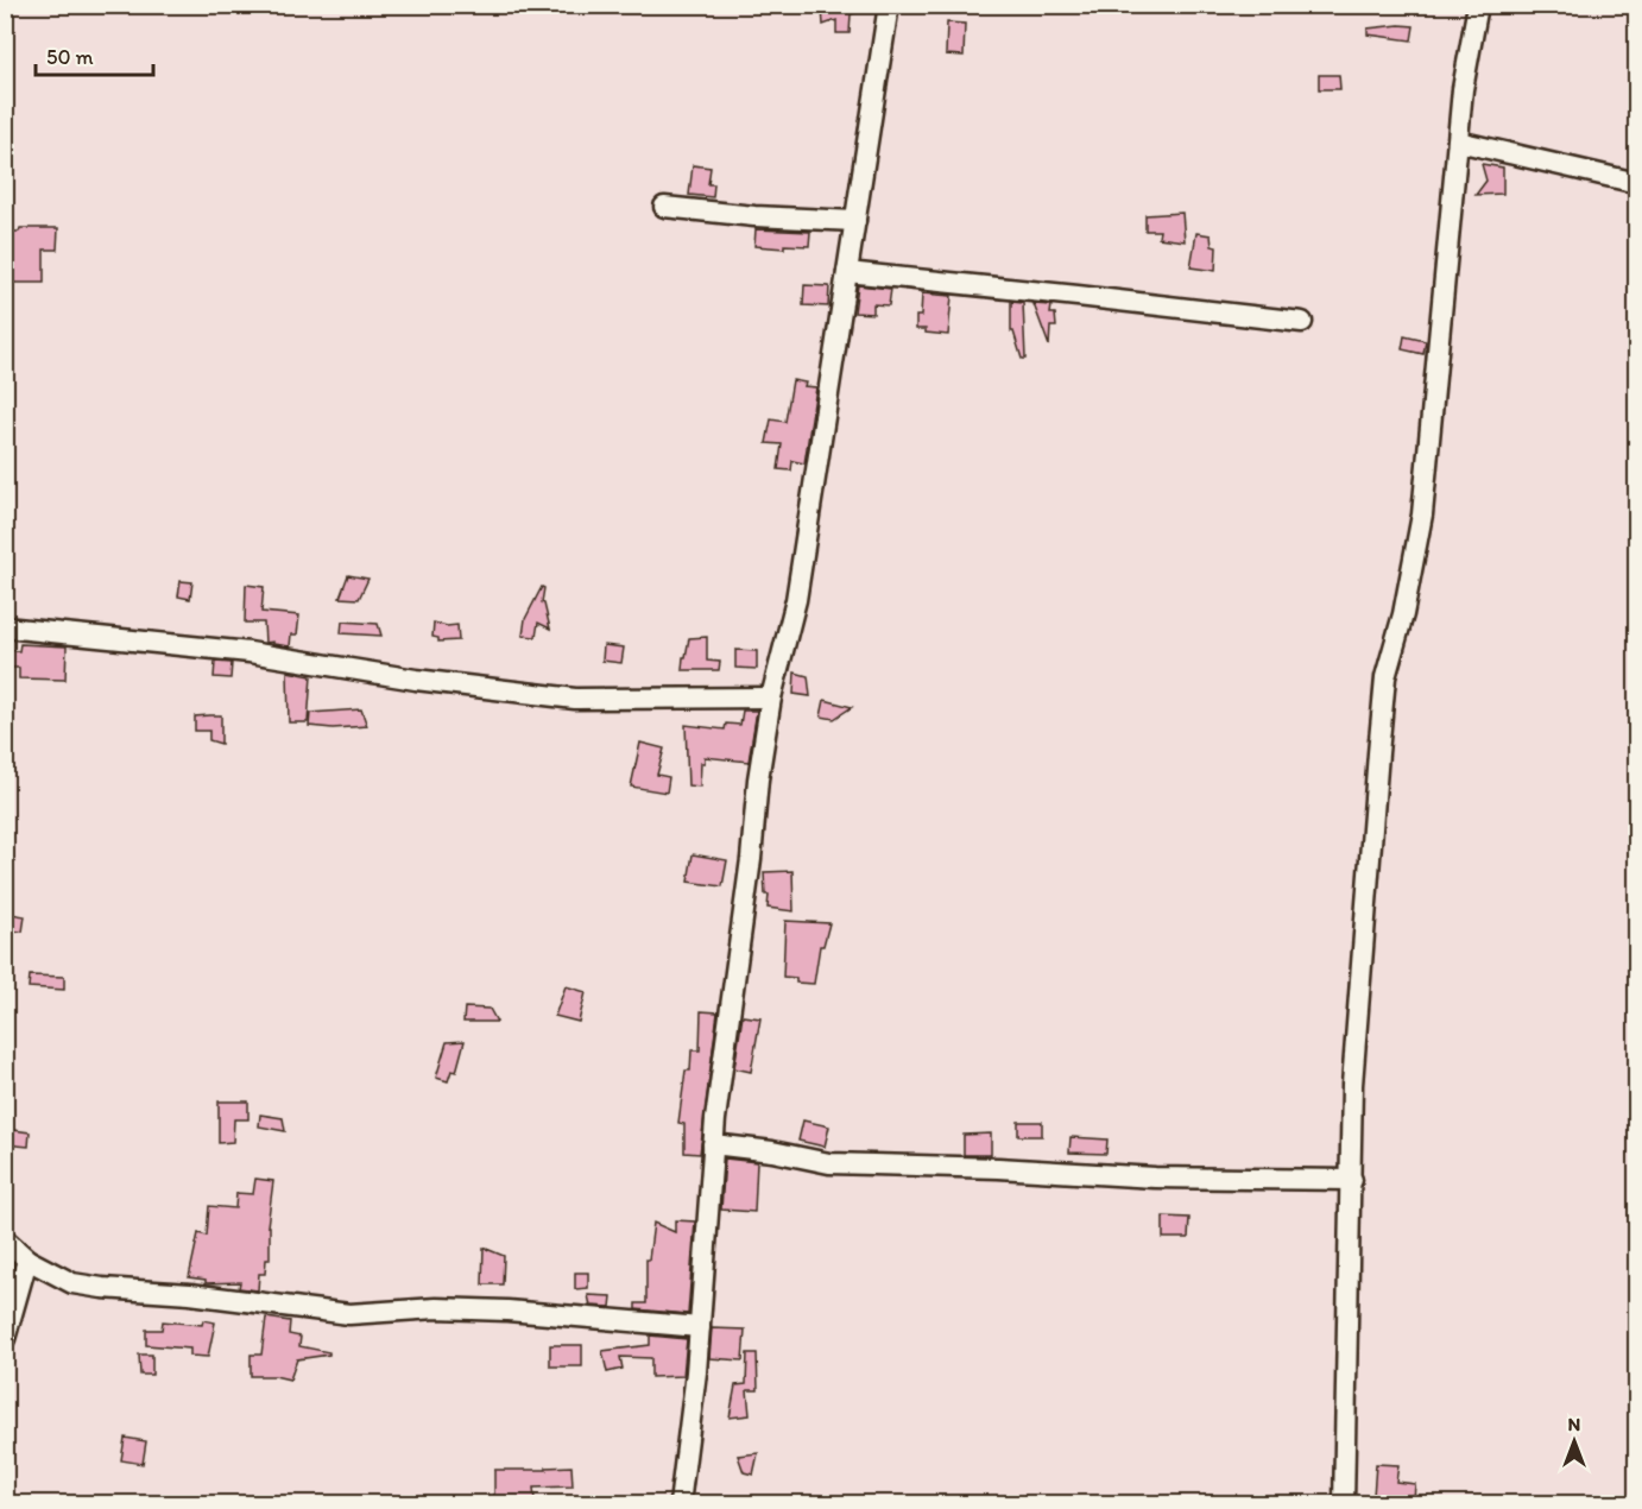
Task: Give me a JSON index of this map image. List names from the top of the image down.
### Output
{
  "scale_bar": "50 m",
  "north": "top"
}
